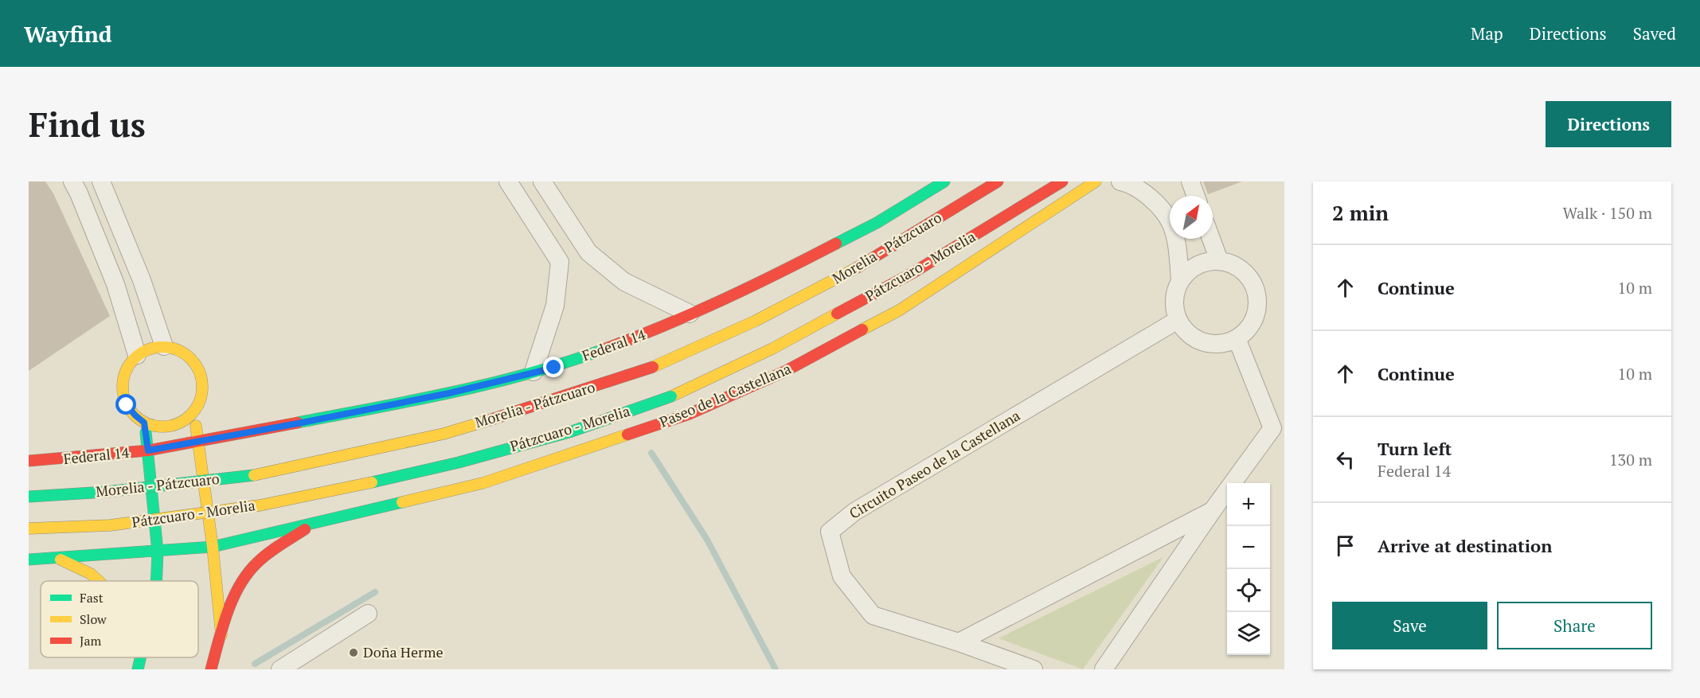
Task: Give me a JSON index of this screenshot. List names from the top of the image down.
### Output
{
  "streets": {
    "main road": [
      "Morelia - Pátzcuaro",
      "Pátzcuaro - Morelia",
      "Federal 14",
      "Paseo de la Castellana"
    ],
    "street": ["Circuito Paseo de la Castellana"]
  },
  "places": ["Doña Herme"],
  "legend": ["Fast", "Slow", "Jam"],
  "north": "top right",
  "page": {
    "header": "Wayfind",
    "nav": ["Map", "Directions", "Saved"],
    "buttons": [
      "Directions",
      ["Save", "Share"]
    ],
    "title": "Find us",
    "heading": ["2 min", "Walk · 150 m"],
    "list": [
      ["Continue", "10 m"],
      ["Continue", "10 m"],
      ["Turn left", "Federal 14", "130 m"],
      "Arrive at destination"
    ],
    "map_buttons": ["+", "−"]
  }
}
